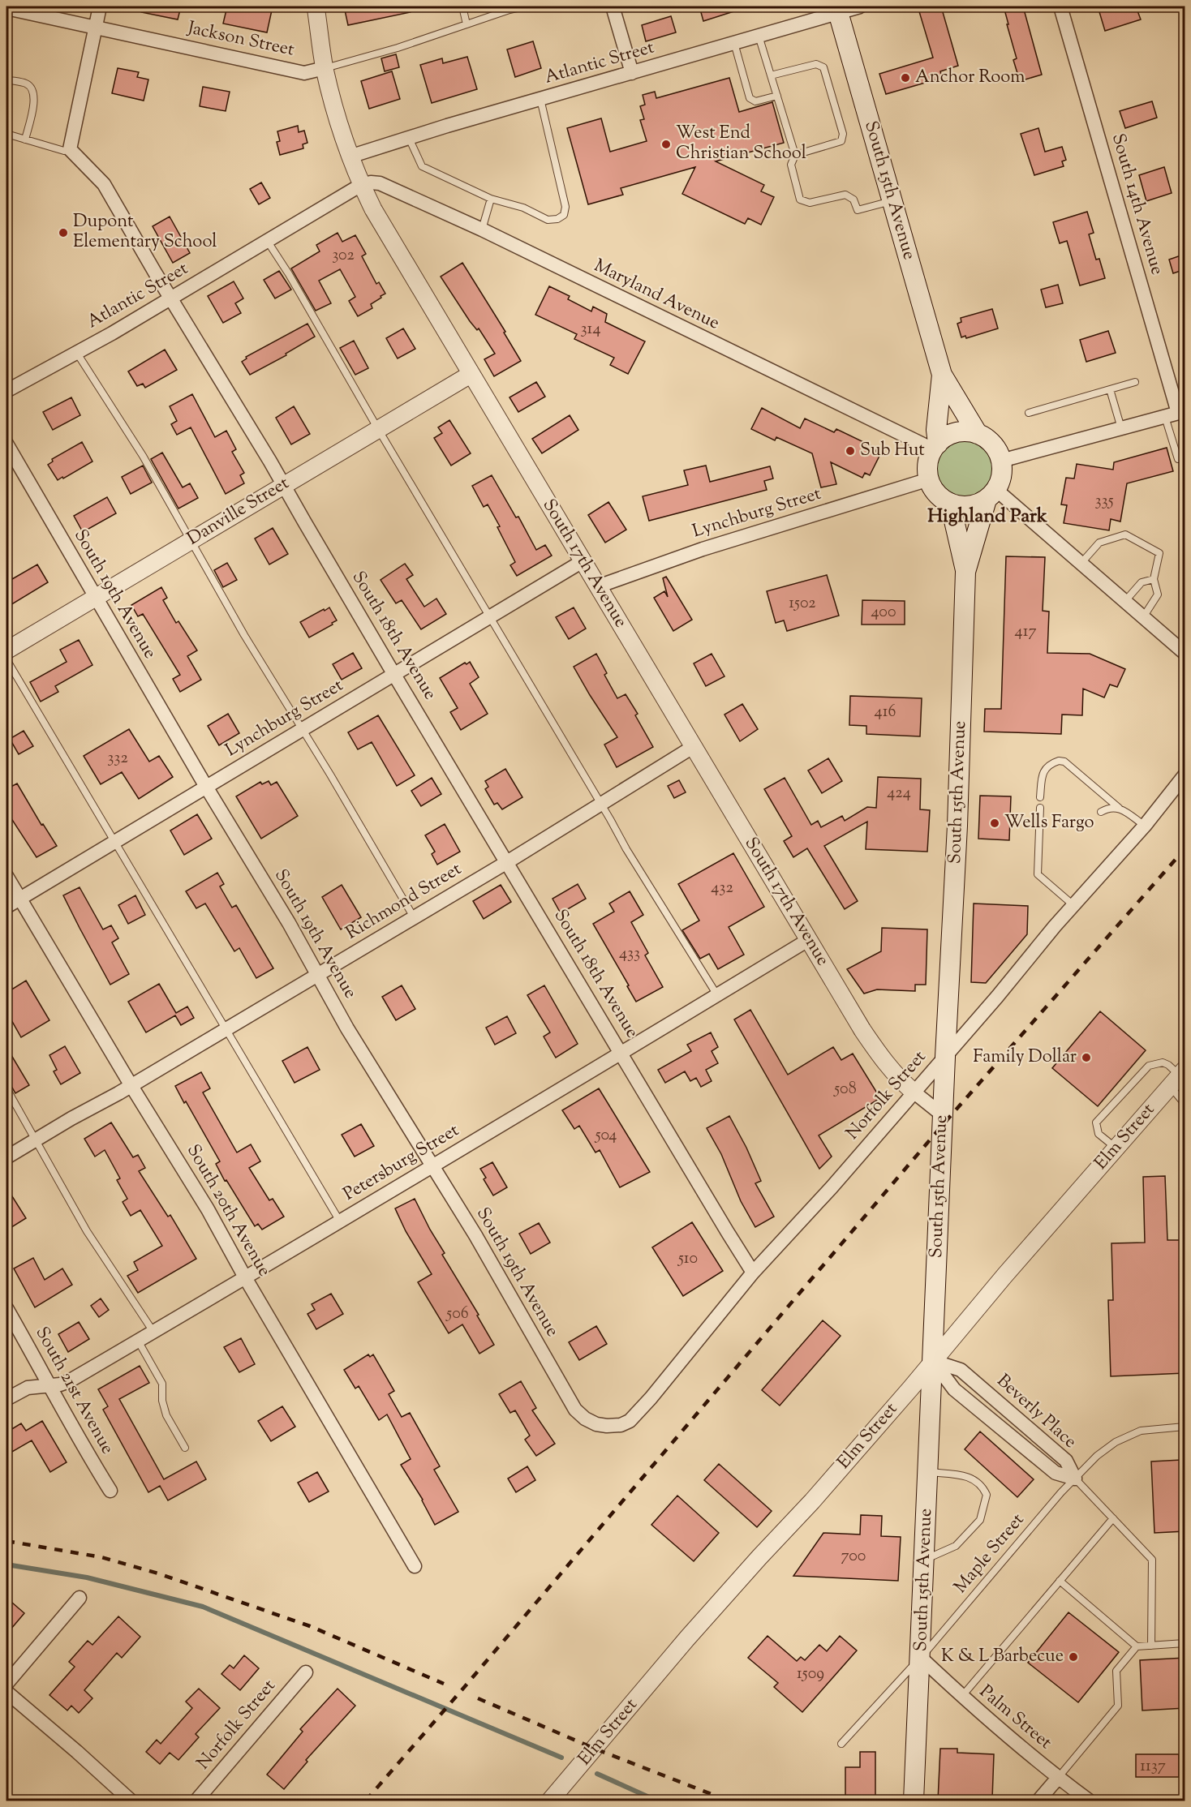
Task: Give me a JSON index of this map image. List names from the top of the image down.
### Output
{
  "streets": {
    "main road": ["South 15th Avenue"],
    "street": [
      "Jackson Street",
      "Atlantic Street",
      "South 14th Avenue",
      "Maryland Avenue",
      "Danville Street",
      "Lynchburg Street",
      "South 17th Avenue",
      "South 19th Avenue",
      "South 18th Avenue",
      "Richmond Street",
      "Norfolk Street",
      "Elm Street",
      "Petersburg Street",
      "South 20th Avenue",
      "South 21st Avenue",
      "Beverly Place",
      "Palm Street"
    ],
    "lane": ["Maple Street"]
  },
  "crossings": [
    ["Jackson Street", "South 17th Avenue"],
    ["Atlantic Street", "South 15th Avenue"],
    ["Atlantic Street", "Maryland Avenue"],
    ["Atlantic Street", "South 17th Avenue"],
    ["Atlantic Street", "South 18th Avenue"],
    ["South 15th Avenue", "Maryland Avenue"],
    ["South 15th Avenue", "Lynchburg Street"],
    ["South 15th Avenue", "Norfolk Street"],
    ["South 15th Avenue", "Elm Street"],
    ["South 15th Avenue", "Beverly Place"],
    ["South 15th Avenue", "Maple Street"],
    ["South 15th Avenue", "Palm Street"],
    ["Maryland Avenue", "Lynchburg Street"],
    ["Maryland Avenue", "South 17th Avenue"],
    ["Danville Street", "South 17th Avenue"],
    ["Danville Street", "South 19th Avenue"],
    ["Danville Street", "South 18th Avenue"],
    ["Lynchburg Street", "South 17th Avenue"],
    ["Lynchburg Street", "South 19th Avenue"],
    ["Lynchburg Street", "South 18th Avenue"],
    ["Lynchburg Street", "South 20th Avenue"],
    ["South 17th Avenue", "Richmond Street"],
    ["South 17th Avenue", "Norfolk Street"],
    ["South 17th Avenue", "Petersburg Street"],
    ["South 19th Avenue", "Richmond Street"],
    ["South 19th Avenue", "Norfolk Street"],
    ["South 19th Avenue", "Petersburg Street"],
    ["South 18th Avenue", "Richmond Street"],
    ["South 18th Avenue", "Norfolk Street"],
    ["South 18th Avenue", "Petersburg Street"],
    ["Richmond Street", "South 20th Avenue"],
    ["Elm Street", "Beverly Place"],
    ["Petersburg Street", "South 20th Avenue"],
    ["Petersburg Street", "South 21st Avenue"],
    ["Beverly Place", "Maple Street"],
    ["Maple Street", "Palm Street"]
  ],
  "districts": ["Highland Park"],
  "places": [
    "Anchor Room",
    "West End Christian School",
    "Dupont Elementary School",
    "Sub Hut",
    "Wells Fargo",
    "Family Dollar",
    "K & L Barbecue"
  ],
  "house_numbers": [
    "302",
    "314",
    "335",
    "1502",
    "400",
    "417",
    "416",
    "332",
    "424",
    "432",
    "433",
    "508",
    "504",
    "510",
    "506",
    "700",
    "1509",
    "1137"
  ]
}
